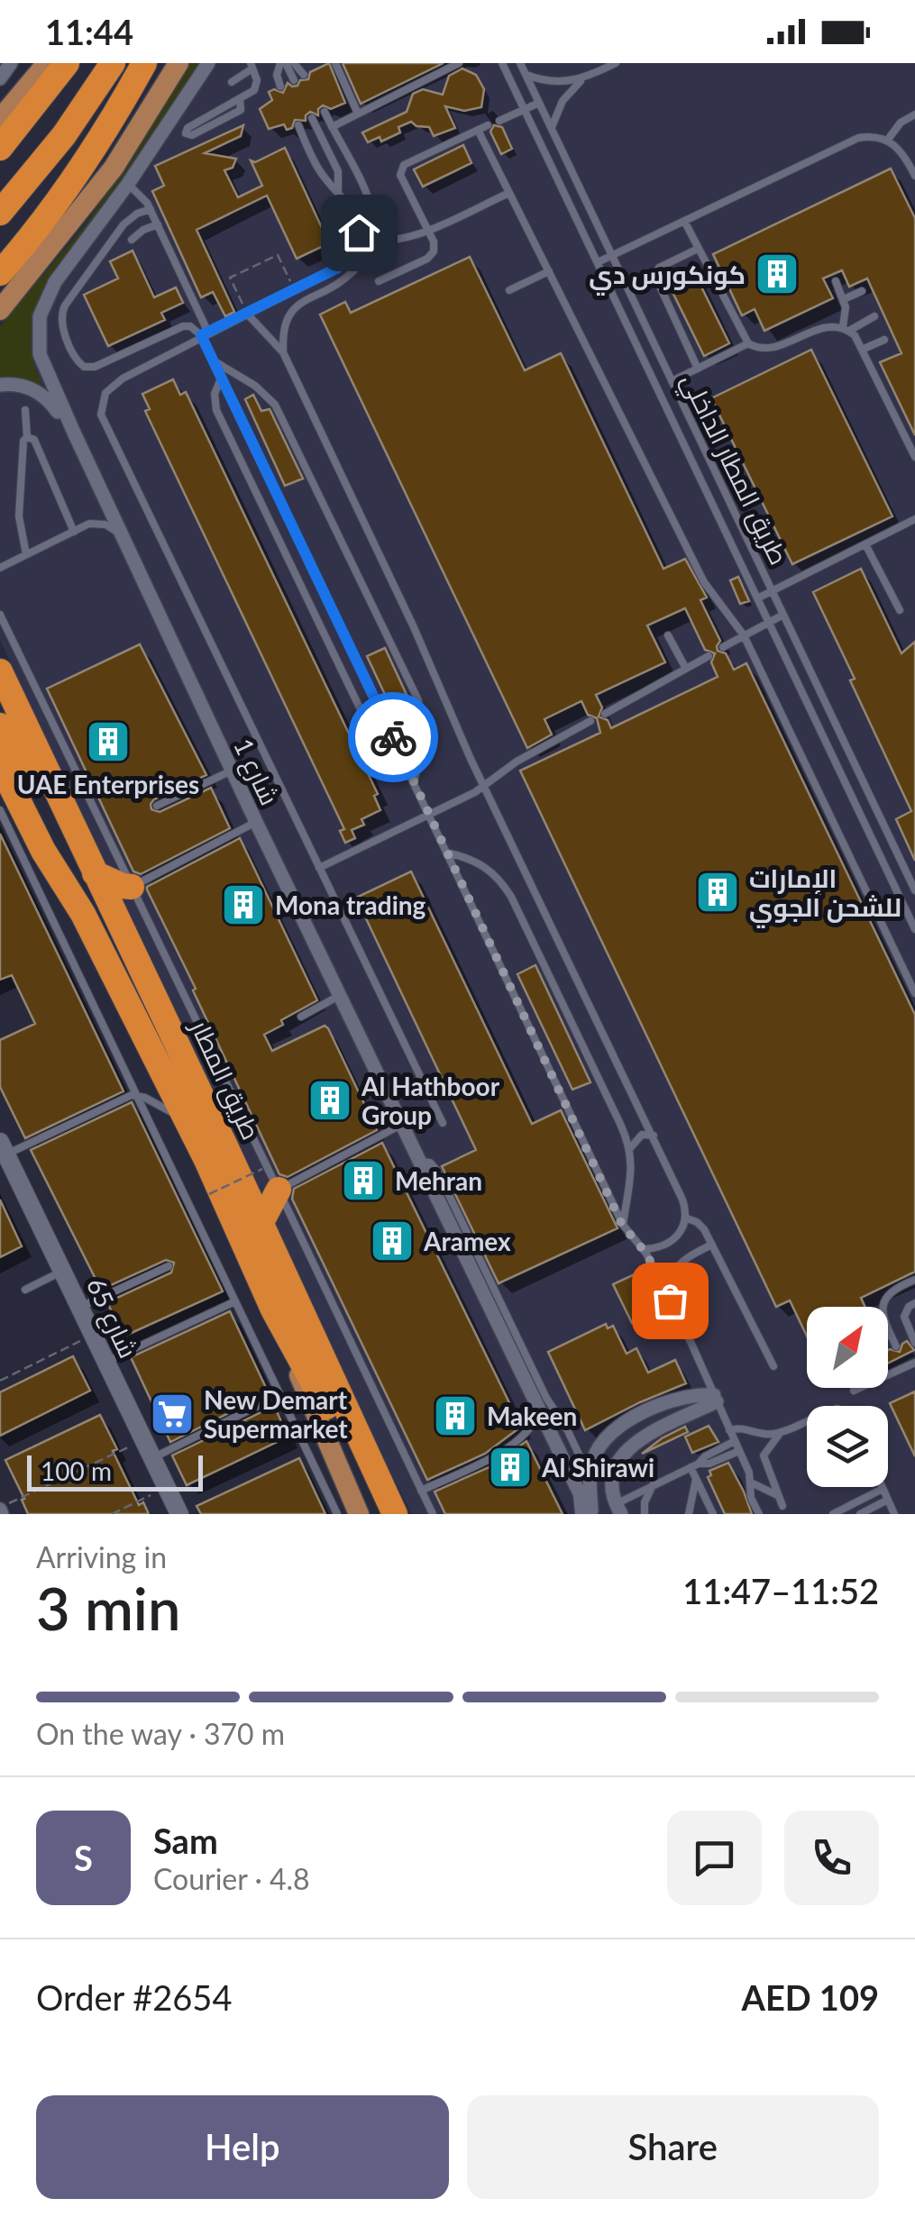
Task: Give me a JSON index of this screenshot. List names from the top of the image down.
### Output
{
  "streets": {
    "highway": ["طريق المطار"],
    "street": ["شارع 1", "شارع 65"],
    "lane": ["طريق المطار الداخلي"]
  },
  "places": {
    "building": [
      "كونكورس دي",
      "UAE Enterprises",
      "الإمارات للشحن الجوي",
      "Mona trading",
      "Al Hathboor Group",
      "Mehran",
      "Aramex",
      "Makeen",
      "Al Shirawi"
    ],
    "supermarket": ["New Demart Supermarket"]
  },
  "scale_bar": "100 m",
  "north": "top right",
  "page": {
    "status": "11:44",
    "scale": "100 m",
    "heading": ["3 min", "Arriving in", "11:47–11:52"],
    "panel": [
      "Sam",
      "Courier · 4.8",
      "Order #2654",
      "AED 109"
    ],
    "bar": "On the way · 370 m",
    "round": "S",
    "buttons": ["Help", "Share"]
  }
}
